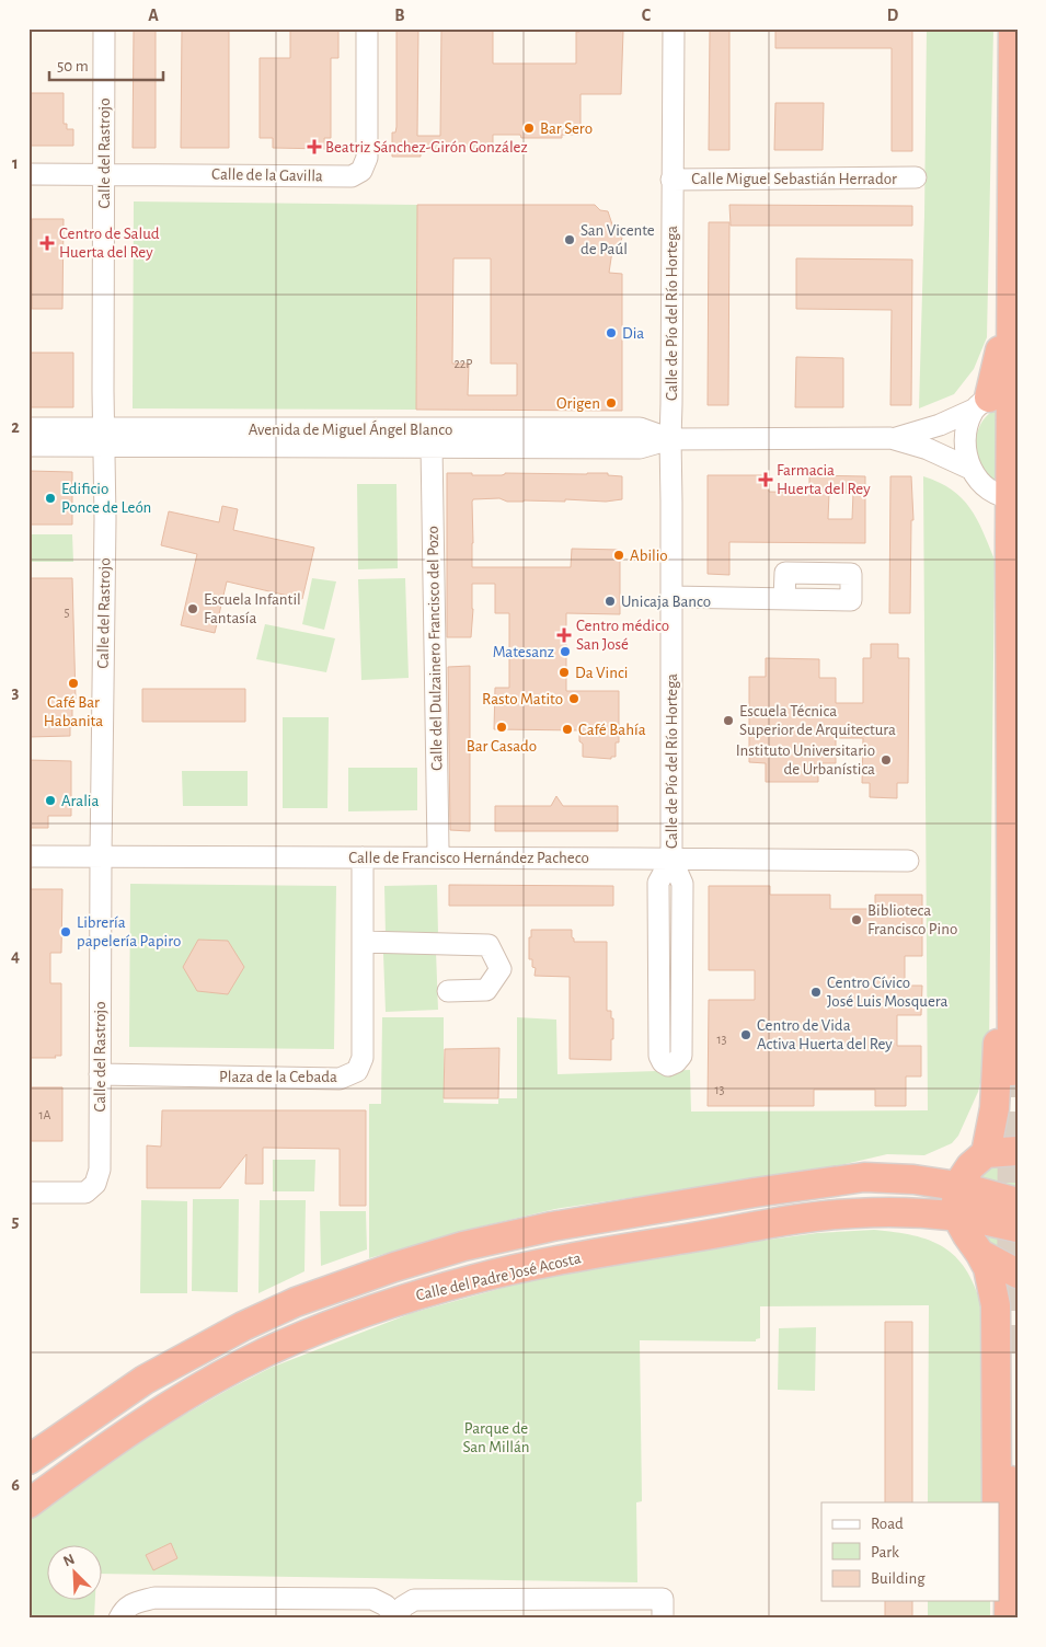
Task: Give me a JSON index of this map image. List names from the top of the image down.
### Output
{
  "streets": {
    "highway": ["Calle del Padre José Acosta"],
    "street": [
      "Calle del Rastrojo",
      "Calle de la Gavilla",
      "Calle Miguel Sebastián Herrador",
      "Calle de Pío del Río Hortega",
      "Avenida de Miguel Ángel Blanco",
      "Calle del Dulzainero Francisco del Pozo",
      "Calle de Francisco Hernández Pacheco",
      "Plaza de la Cebada"
    ]
  },
  "crossings": [
    ["Calle del Rastrojo", "Calle de la Gavilla"],
    ["Calle del Rastrojo", "Avenida de Miguel Ángel Blanco"],
    ["Calle del Rastrojo", "Calle de Francisco Hernández Pacheco"],
    ["Calle del Rastrojo", "Plaza de la Cebada"],
    ["Calle Miguel Sebastián Herrador", "Calle de Pío del Río Hortega"],
    ["Calle de Pío del Río Hortega", "Avenida de Miguel Ángel Blanco"],
    ["Calle de Pío del Río Hortega", "Calle de Francisco Hernández Pacheco"],
    ["Avenida de Miguel Ángel Blanco", "Calle del Dulzainero Francisco del Pozo"],
    ["Calle de Francisco Hernández Pacheco", "Plaza de la Cebada"]
  ],
  "parks": ["Parque de San Millán"],
  "places": {
    "other": [
      "Bar Sero",
      "San Vicente de Paúl",
      "Dia",
      "Origen",
      "Edificio Ponce de León",
      "Abilio",
      "Unicaja Banco",
      "Escuela Infantil Fantasía",
      "Matesanz",
      "Da Vinci",
      "Café Bar Habanita",
      "Rasto Matito",
      "Escuela Técnica Superior de Arquitectura",
      "Bar Casado",
      "Café Bahía",
      "Instituto Universitario de Urbanística",
      "Aralia",
      "Biblioteca Francisco Pino",
      "Librería papelería Papiro",
      "Centro Cívico José Luis Mosquera",
      "Centro de Vida Activa Huerta del Rey"
    ],
    "health": [
      "Beatriz Sánchez-Girón González",
      "Centro de Salud Huerta del Rey",
      "Farmacia Huerta del Rey",
      "Centro médico San José"
    ]
  },
  "house_numbers": [
    "22P",
    "5",
    "13",
    "13",
    "1A"
  ],
  "legend": ["Road", "Park", "Building"],
  "scale_bar": "50 m",
  "north": "top left",
  "grid": {
    "columns": [
      "A",
      "B",
      "C",
      "D"
    ],
    "rows": [
      "1",
      "2",
      "3",
      "4",
      "5",
      "6"
    ]
  }
}
